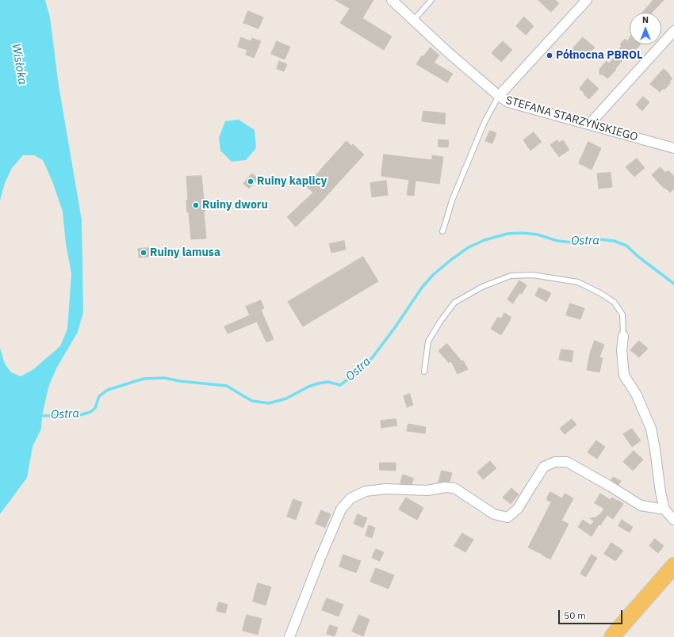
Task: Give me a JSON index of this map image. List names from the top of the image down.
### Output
{
  "streets": {
    "street": ["STEFANA STARZYŃSKIEGO"]
  },
  "water": ["Wisłoka", "Ostra"],
  "places": [
    "Północna PBROL",
    "Ruiny kaplicy",
    "Ruiny dworu",
    "Ruiny lamusa"
  ],
  "scale_bar": "50 m",
  "north": "top"
}
